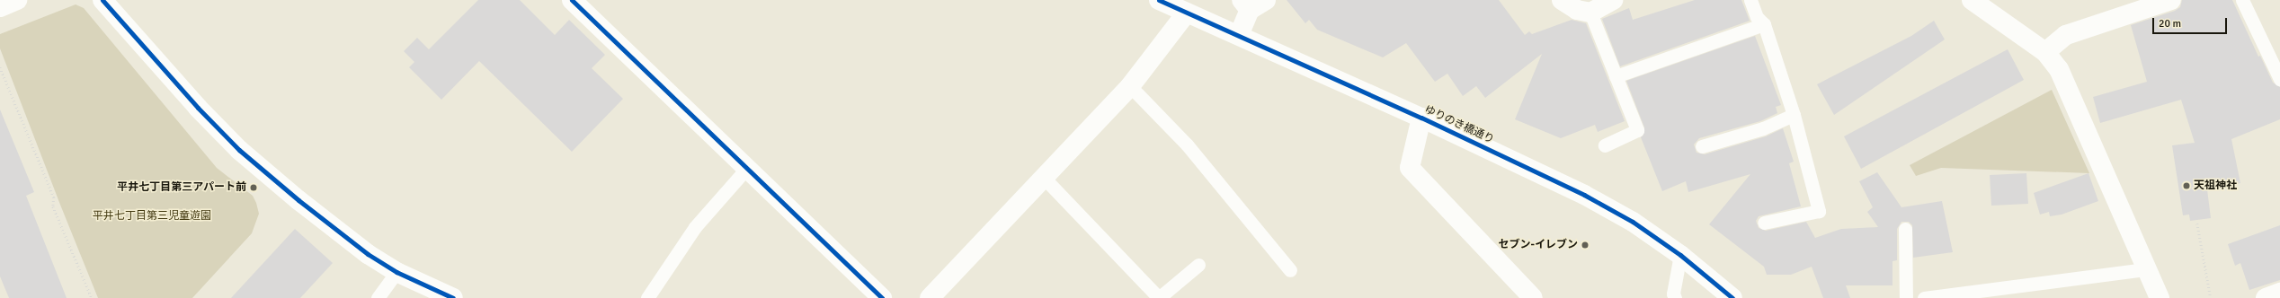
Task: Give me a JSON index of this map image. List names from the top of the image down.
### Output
{
  "streets": {
    "street": ["ゆりのき橋通り"]
  },
  "parks": ["平井七丁目第三児童遊園"],
  "places": ["天祖神社", "平井七丁目第三アパート前", "セブン-イレブン"],
  "scale_bar": "20 m"
}
